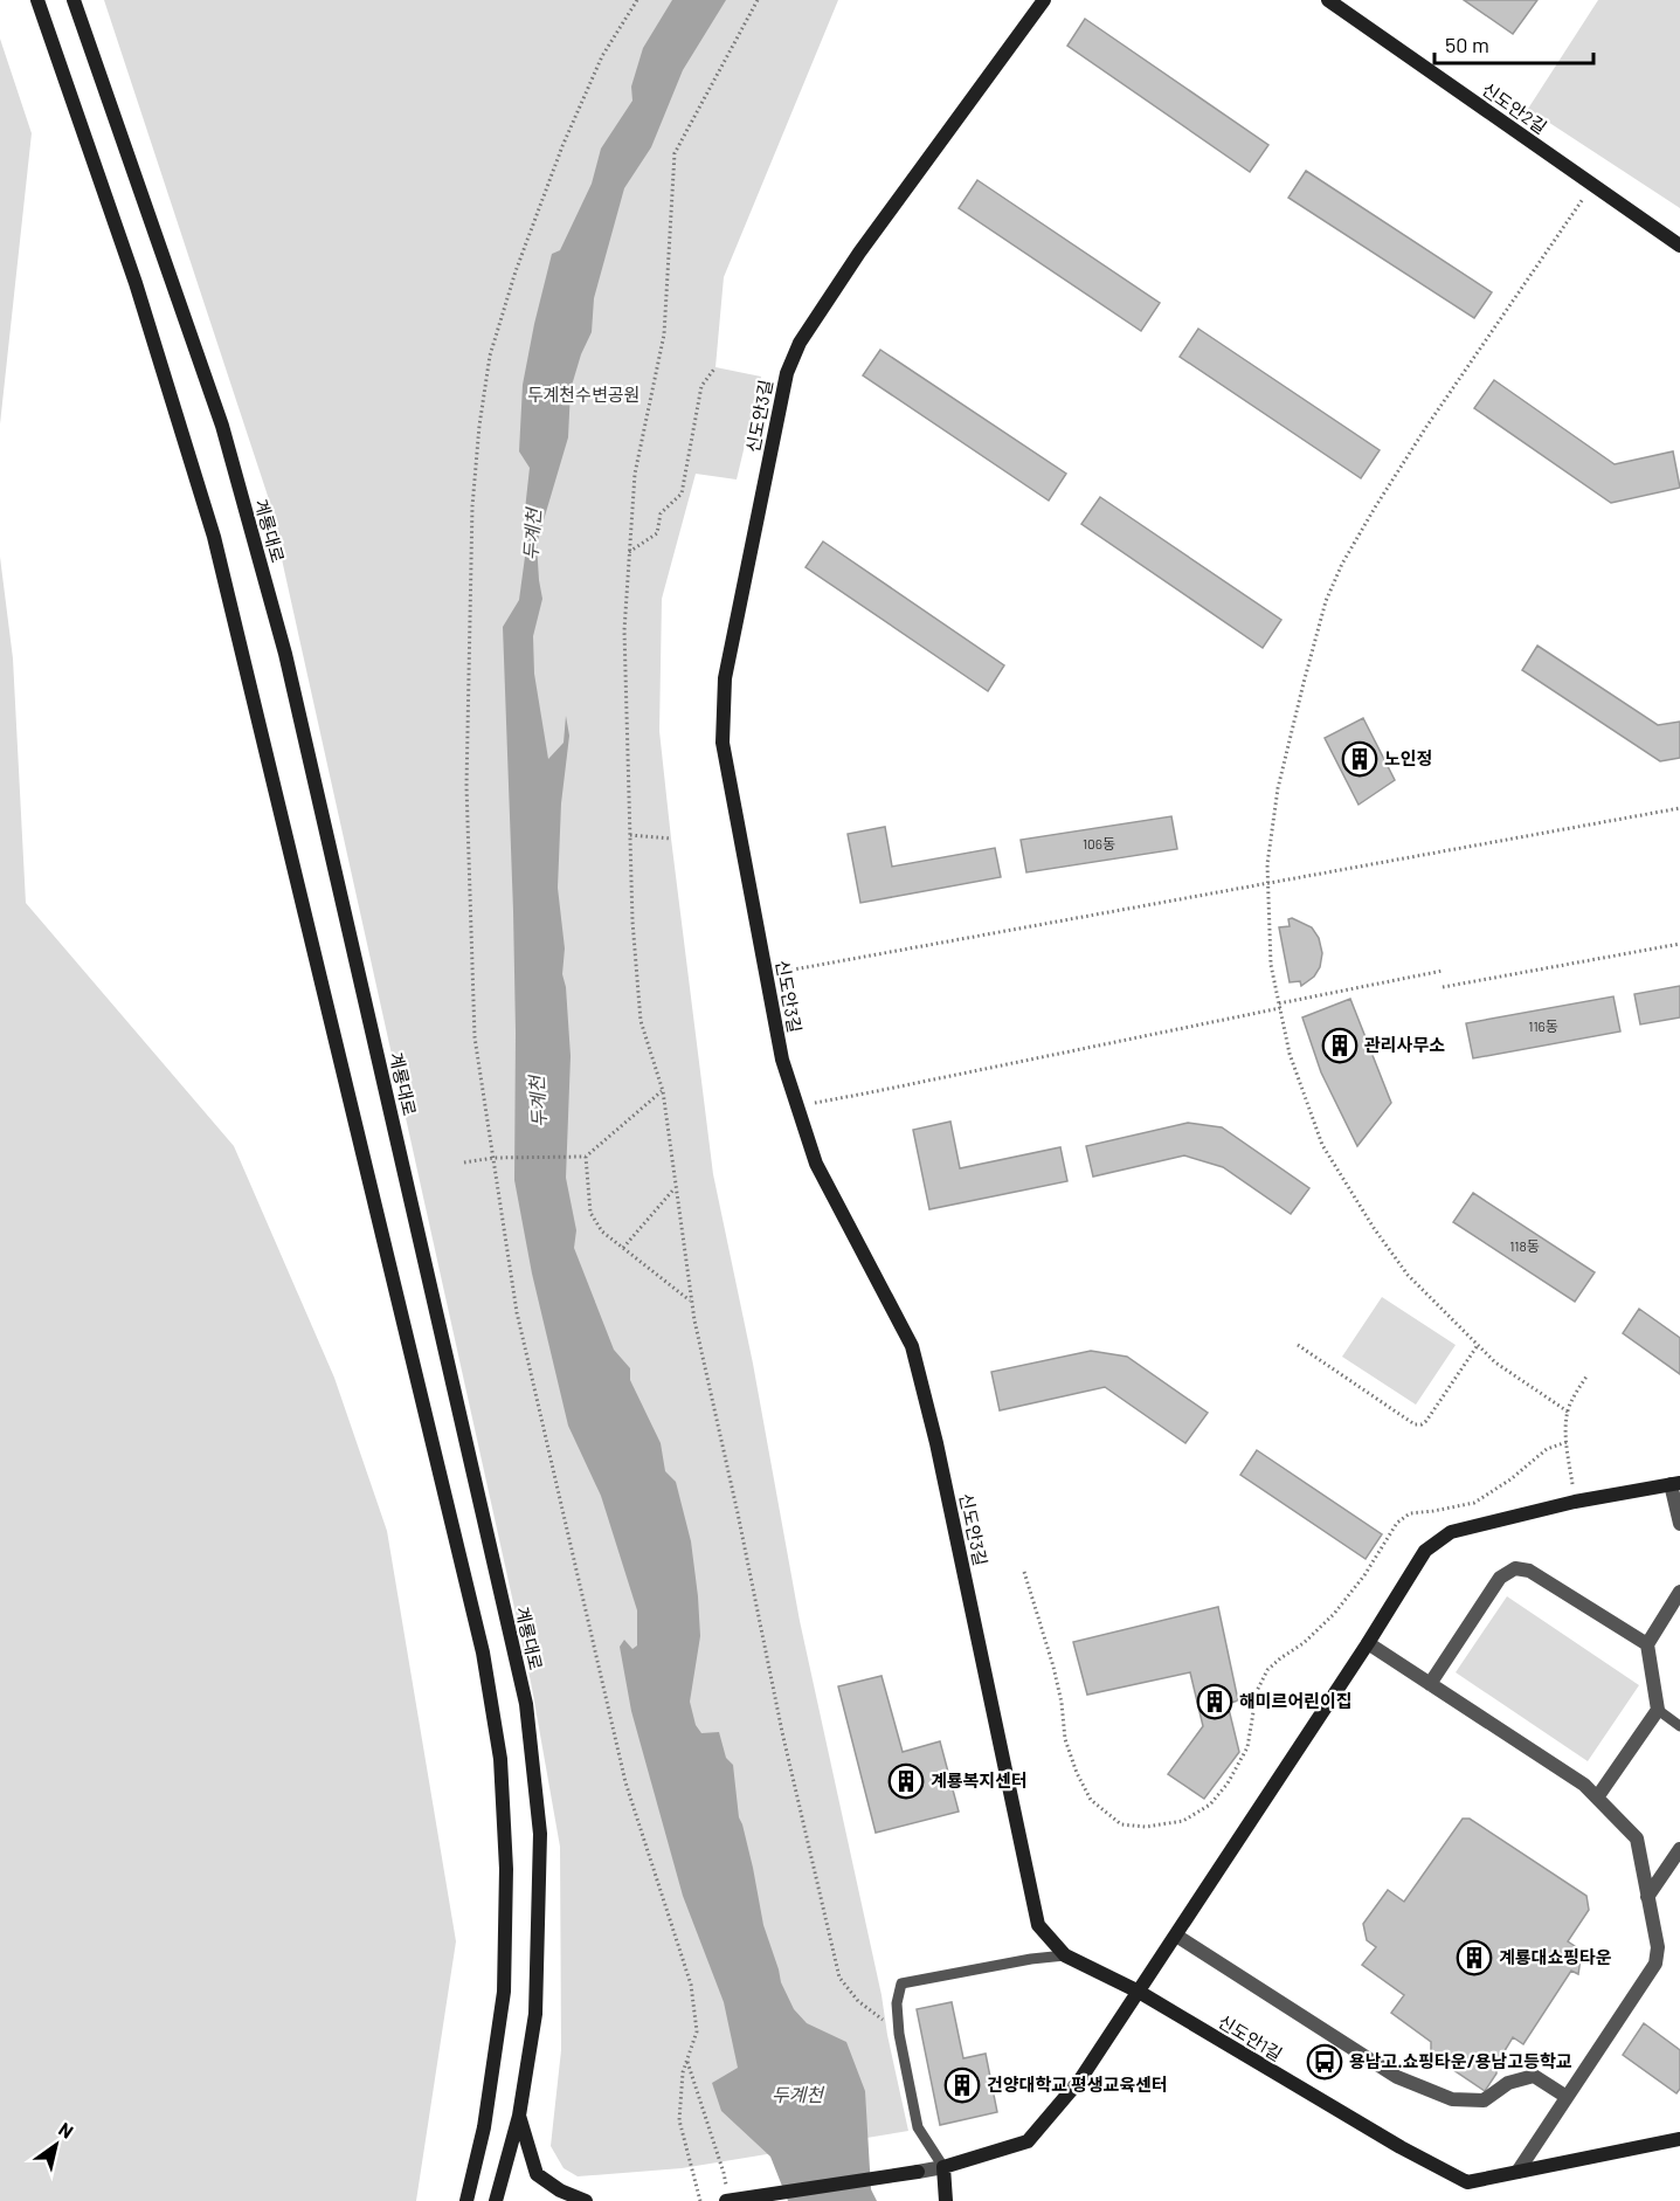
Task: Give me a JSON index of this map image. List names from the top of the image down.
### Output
{
  "streets": {
    "street": [
      "신도안2길",
      "신도안3길",
      "계룡대로",
      "신도안1길"
    ]
  },
  "crossings": [
    ["신도안3길", "신도안1길"]
  ],
  "water": ["두계천"],
  "parks": ["두계천수변공원"],
  "places": {
    "building": [
      "노인정",
      "관리사무소",
      "해미르어린이집",
      "계룡복지센터",
      "계룡대쇼핑타운",
      "건양대학교 평생교육센터"
    ],
    "bus stop": ["용남고.쇼핑타운/용남고등학교"]
  },
  "house_numbers": ["106동", "116동", "118동"],
  "scale_bar": "50 m",
  "north": "top right"
}
